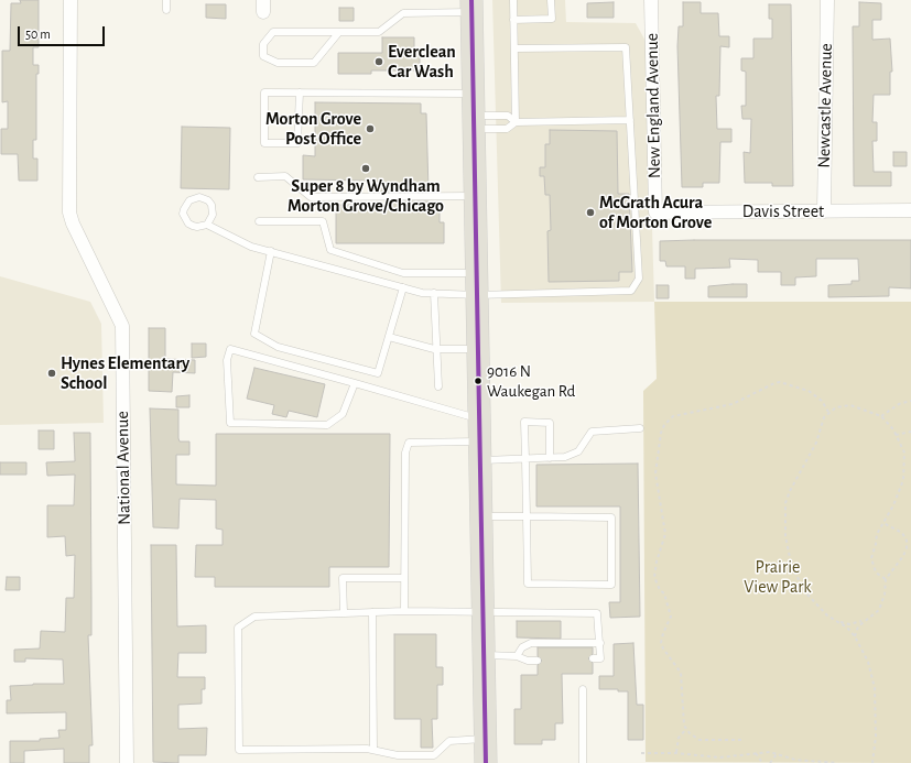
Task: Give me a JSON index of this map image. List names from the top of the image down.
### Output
{
  "streets": {
    "street": [
      "New England Avenue",
      "Newcastle Avenue",
      "Davis Street",
      "National Avenue"
    ]
  },
  "crossings": [
    ["New England Avenue", "Davis Street"],
    ["Newcastle Avenue", "Davis Street"]
  ],
  "parks": ["Prairie View Park"],
  "places": [
    "Everclean Car Wash",
    "Morton Grove Post Office",
    "Super 8 by Wyndham Morton Grove/Chicago",
    "McGrath Acura of Morton Grove",
    "Hynes Elementary School",
    "9016 N Waukegan Rd"
  ],
  "scale_bar": "50 m"
}
